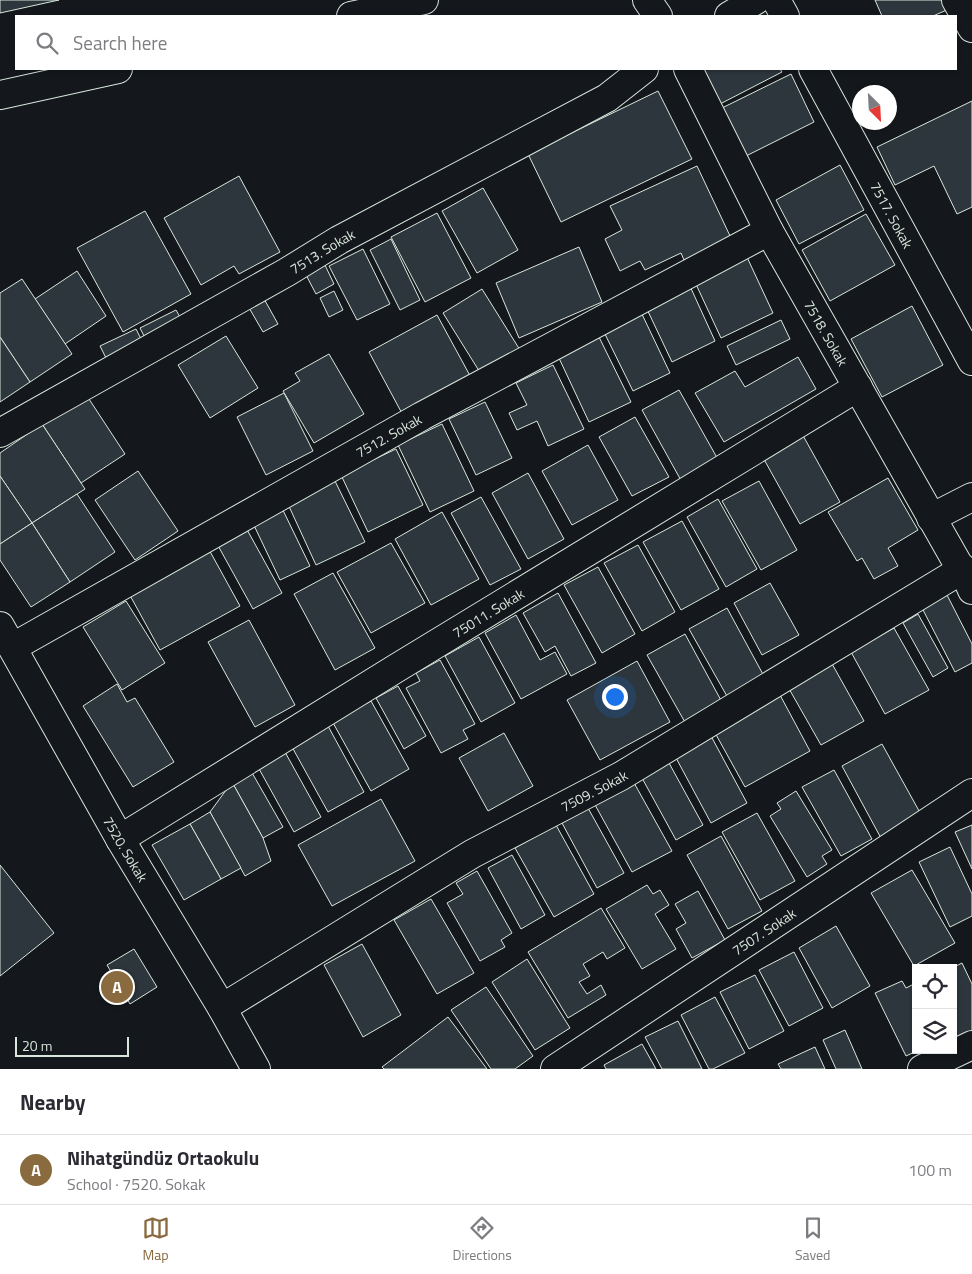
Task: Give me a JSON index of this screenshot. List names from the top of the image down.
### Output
{
  "streets": {
    "street": [
      "7517. Sokak",
      "7513. Sokak",
      "7518. Sokak",
      "7512. Sokak",
      "75011. Sokak",
      "7509. Sokak",
      "7520. Sokak",
      "7507. Sokak"
    ]
  },
  "crossings": [
    ["7518. Sokak", "7512. Sokak"],
    ["7518. Sokak", "75011. Sokak"],
    ["7518. Sokak", "7509. Sokak"],
    ["7512. Sokak", "7520. Sokak"],
    ["75011. Sokak", "7520. Sokak"],
    ["7509. Sokak", "7520. Sokak"]
  ],
  "scale_bar": "20 m",
  "north": "bottom right",
  "page": {
    "search": "Search here",
    "pins": "A",
    "scale": "20 m",
    "heading": "Nearby",
    "list": [
      {
        "mark": "A",
        "name": "Nihatgündüz Ortaokulu",
        "note": "School · 7520. Sokak",
        "value": "100 m"
      }
    ],
    "nav": ["Map", "Directions", "Saved"]
  }
}
